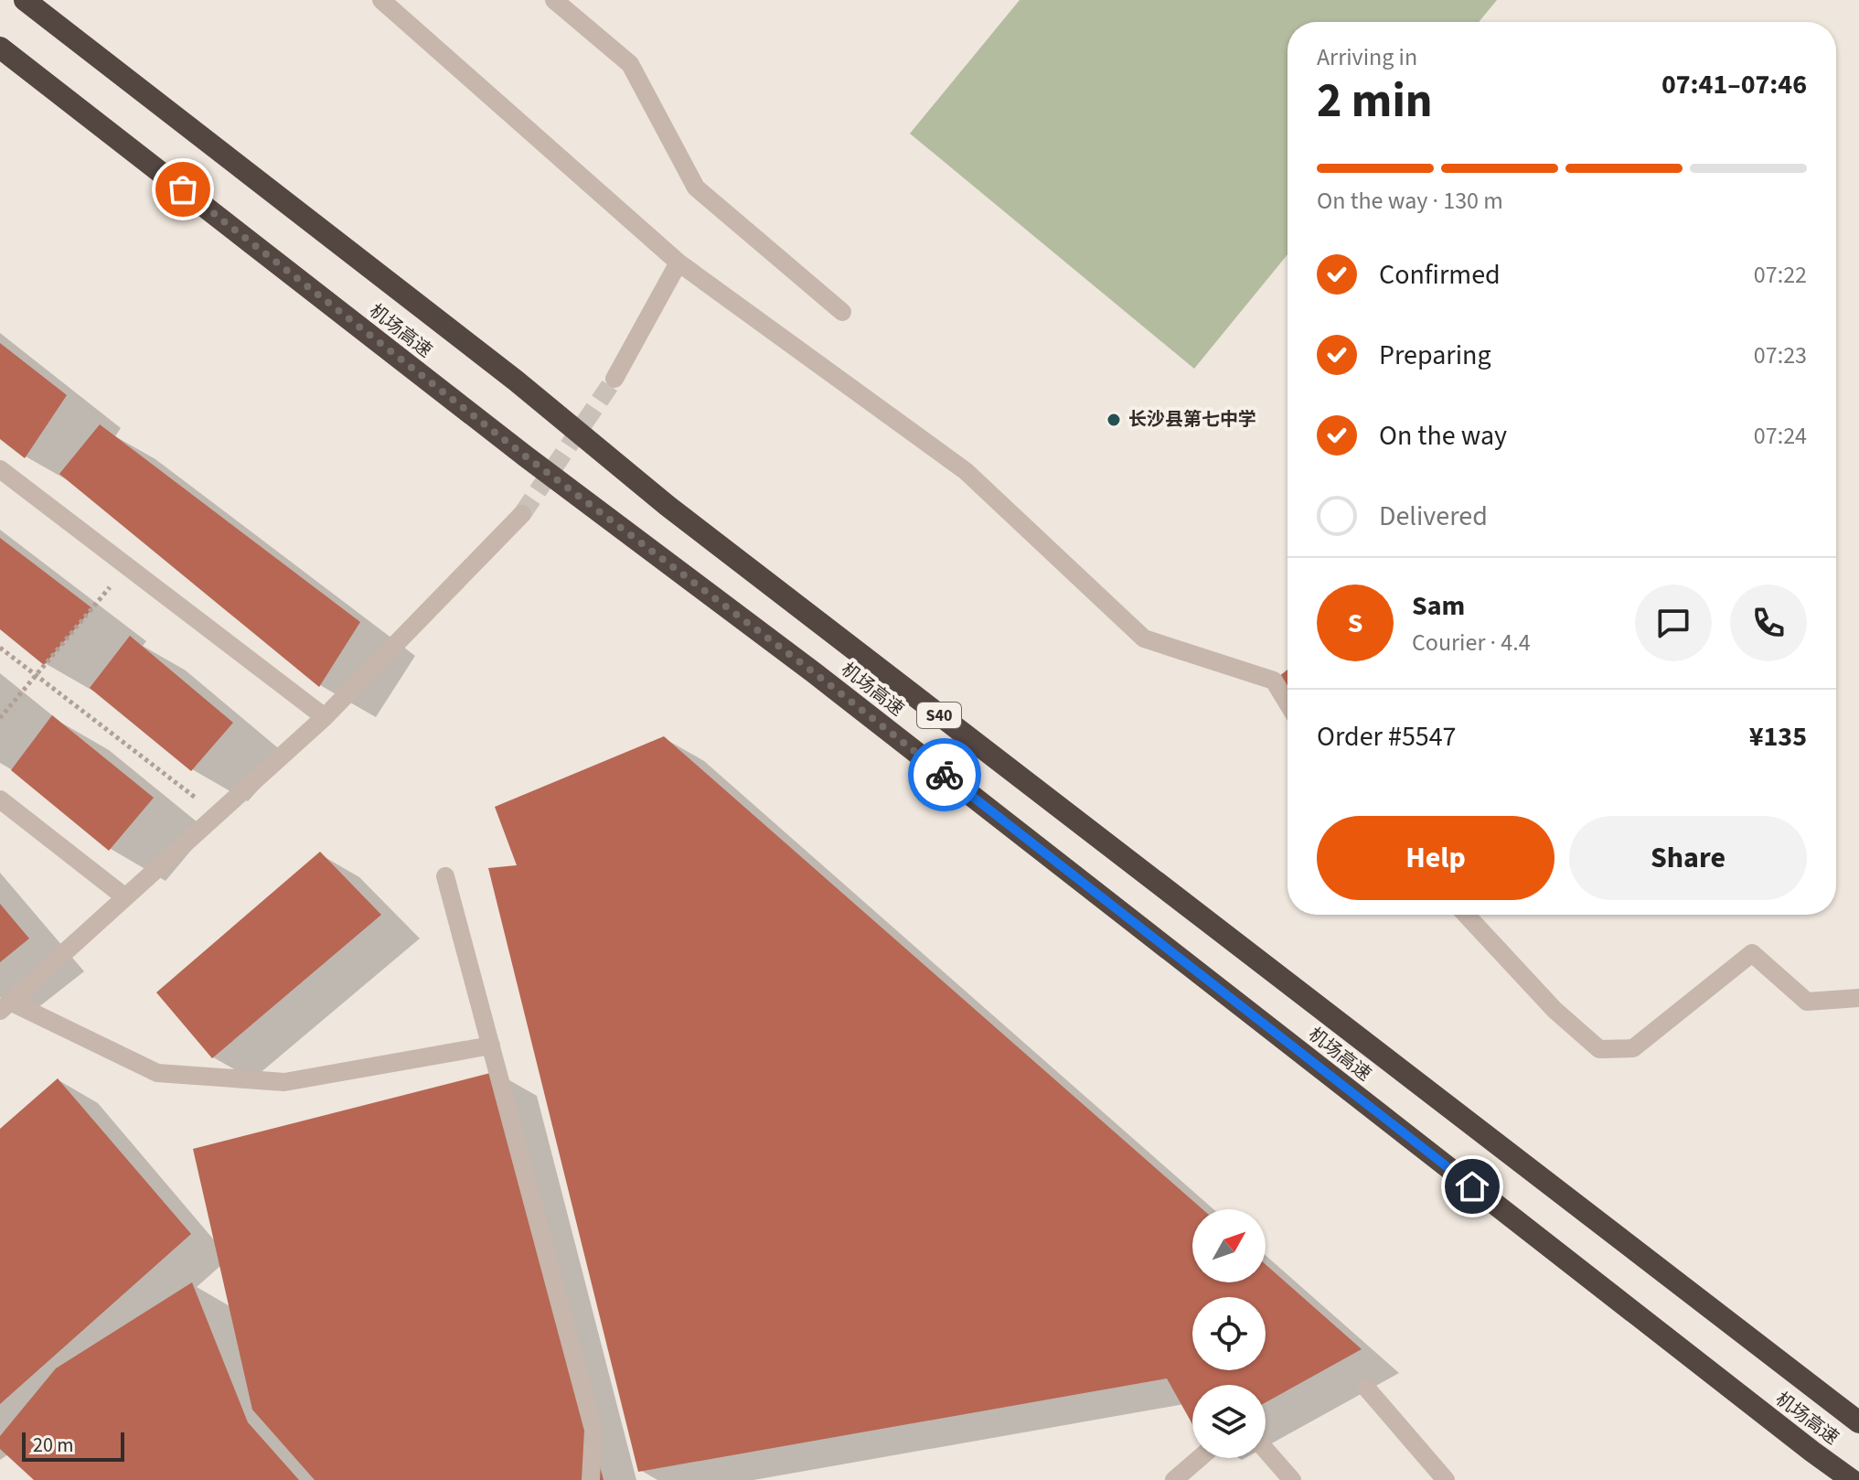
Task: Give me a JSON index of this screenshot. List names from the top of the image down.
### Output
{
  "streets": {
    "highway": ["机场高速", "S40"]
  },
  "places": ["长沙县第七中学"],
  "scale_bar": "20 m",
  "north": "top right",
  "page": {
    "heading": ["2 min", "Arriving in", "07:41–07:46"],
    "panel": [
      "Sam",
      "Courier · 4.4",
      "Order #5547",
      "¥135"
    ],
    "bar": "On the way · 130 m",
    "list": [
      ["Confirmed", "07:22"],
      ["Preparing", "07:23"],
      ["On the way", "07:24"],
      "Delivered"
    ],
    "round": "S",
    "buttons": ["Help", "Share"],
    "scale": "20 m"
  }
}
